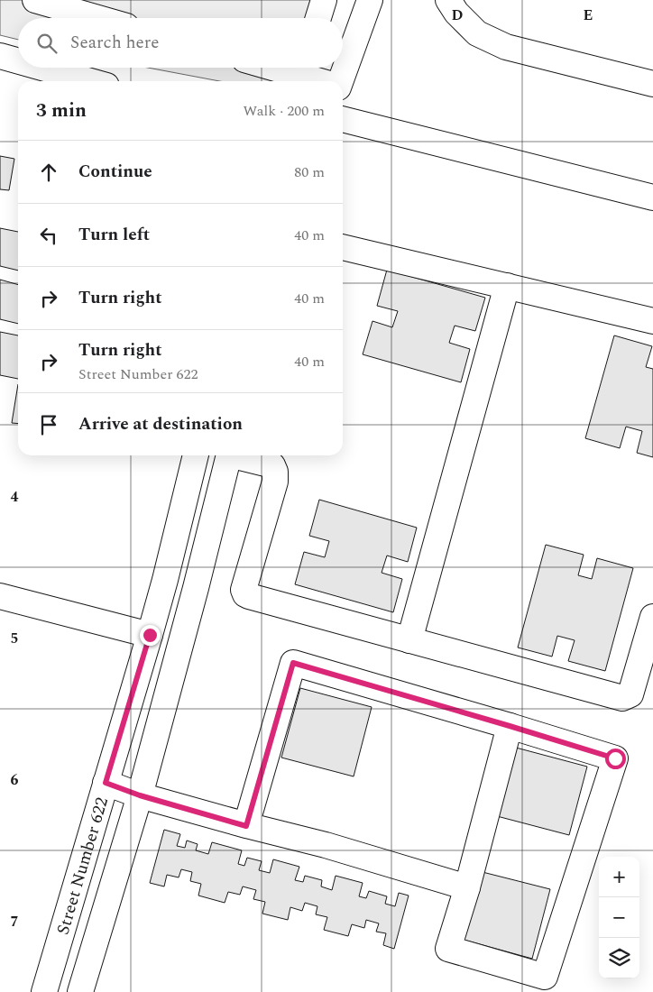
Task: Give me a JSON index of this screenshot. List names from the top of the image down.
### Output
{
  "streets": {
    "street": ["Street Number 622"]
  },
  "page": {
    "search": "Search here",
    "heading": ["3 min", "Walk · 200 m"],
    "list": [
      ["Continue", "80 m"],
      ["Turn left", "40 m"],
      ["Turn right", "40 m"],
      ["Turn right", "Street Number 622", "40 m"],
      "Arrive at destination"
    ],
    "map_buttons": ["+", "−"]
  },
  "grid": {
    "columns": ["D", "E"],
    "rows": [
      "4",
      "5",
      "6",
      "7"
    ]
  }
}
